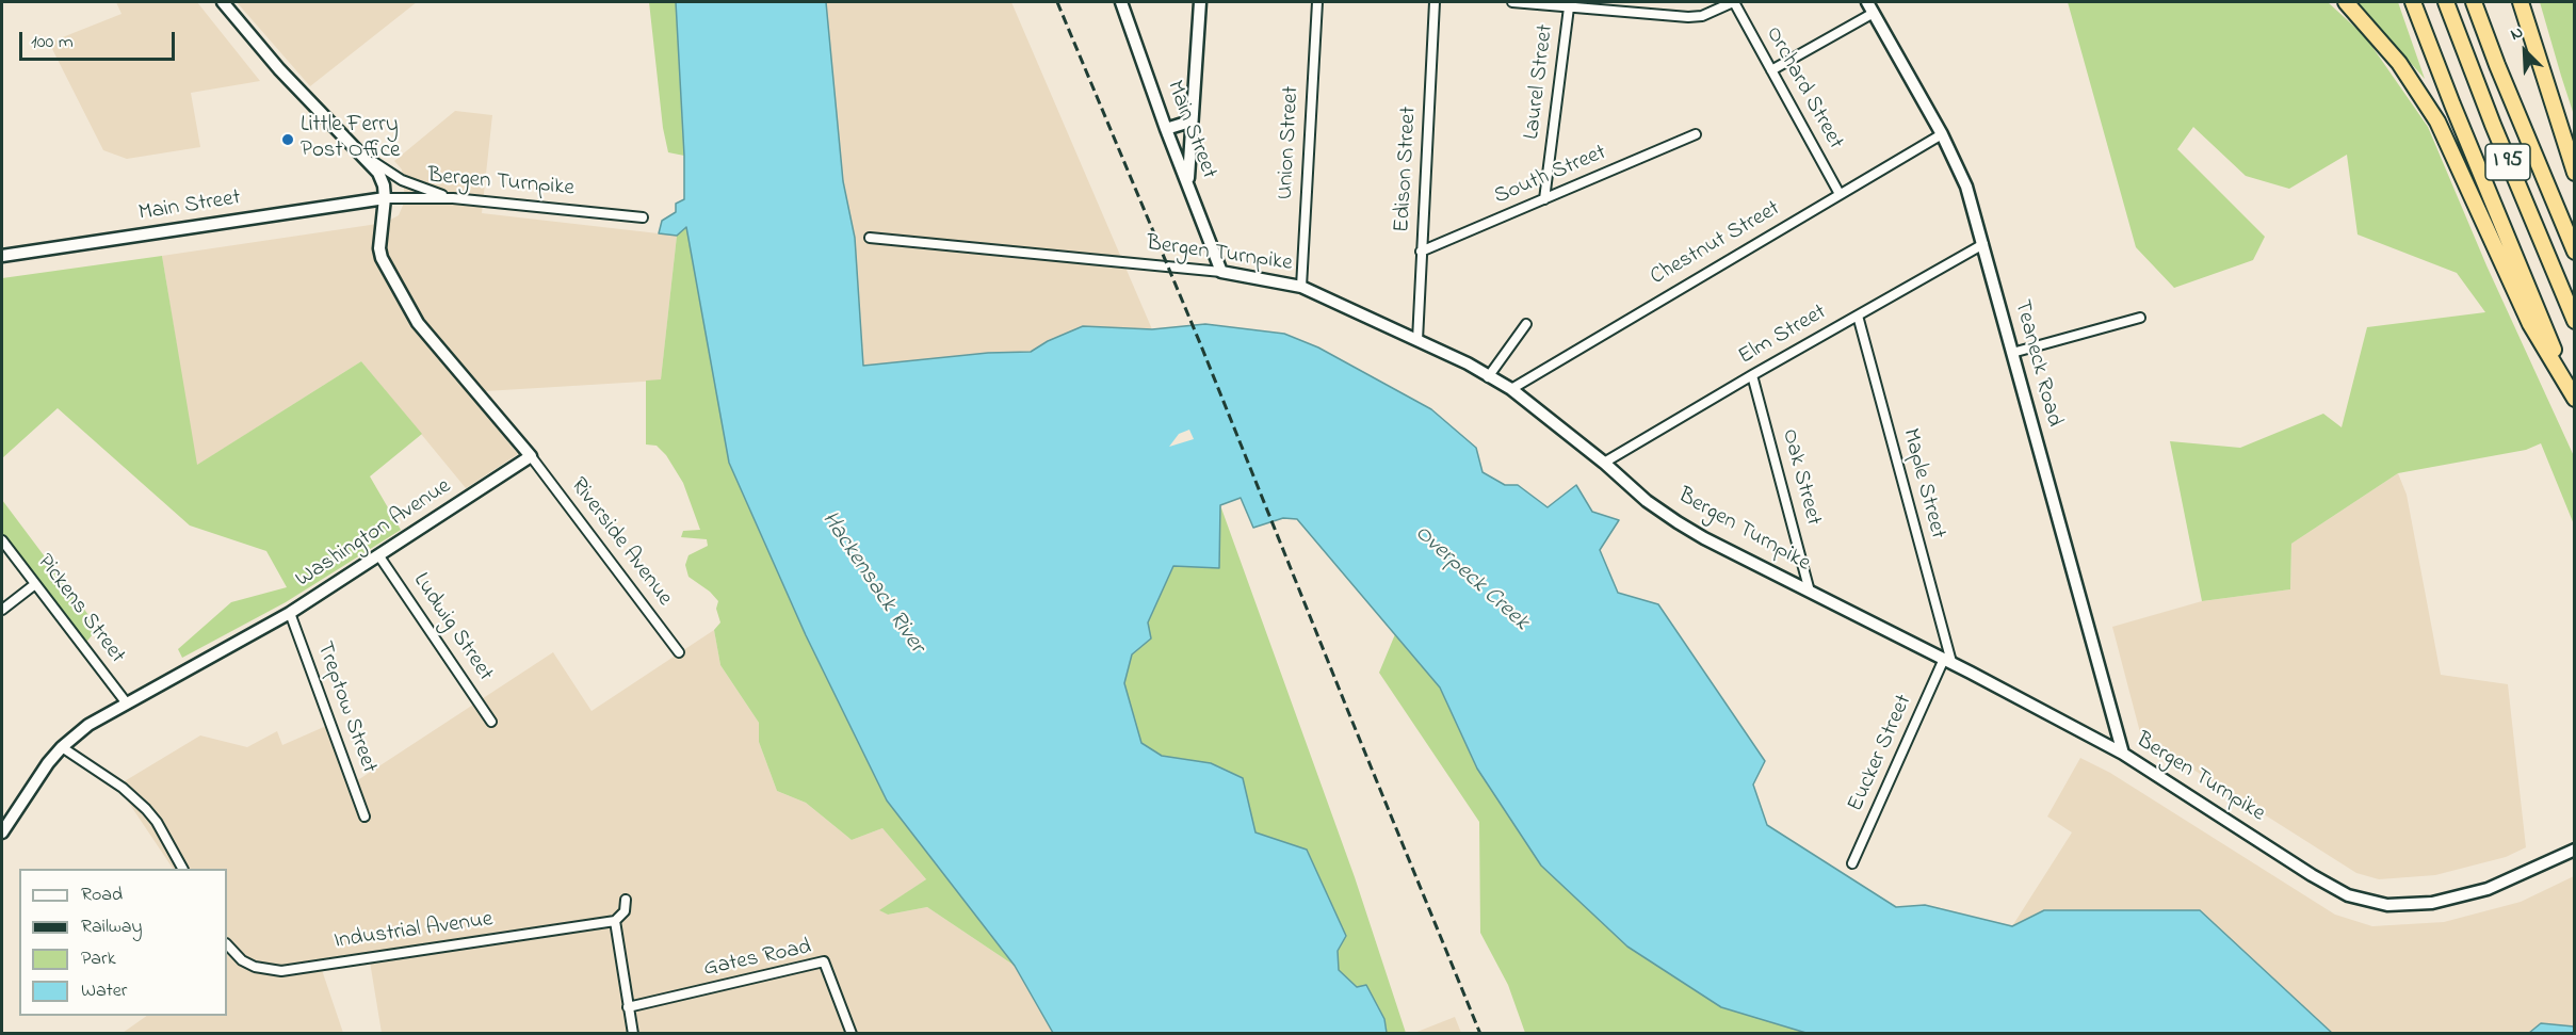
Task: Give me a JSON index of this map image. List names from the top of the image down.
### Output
{
  "streets": {
    "highway": ["I 95"],
    "street": [
      "Laurel Street",
      "Orchard Street",
      "Main Street",
      "Union Street",
      "Edison Street",
      "South Street",
      "Bergen Turnpike",
      "Chestnut Street",
      "Elm Street",
      "Teaneck Road",
      "Oak Street",
      "Maple Street",
      "Washington Avenue",
      "Riverside Avenue",
      "Pickens Street",
      "Ludwig Street",
      "Treptow Street",
      "Eucker Street",
      "Industrial Avenue",
      "Gates Road"
    ]
  },
  "crossings": [
    ["Laurel Street", "South Street"],
    ["Orchard Street", "Chestnut Street"],
    ["Main Street", "Bergen Turnpike"],
    ["Union Street", "Bergen Turnpike"],
    ["Edison Street", "South Street"],
    ["Edison Street", "Bergen Turnpike"],
    ["Bergen Turnpike", "Chestnut Street"],
    ["Bergen Turnpike", "Elm Street"],
    ["Bergen Turnpike", "Teaneck Road"],
    ["Bergen Turnpike", "Oak Street"],
    ["Bergen Turnpike", "Maple Street"],
    ["Bergen Turnpike", "Eucker Street"],
    ["Chestnut Street", "Teaneck Road"],
    ["Elm Street", "Teaneck Road"],
    ["Elm Street", "Oak Street"],
    ["Elm Street", "Maple Street"],
    ["Maple Street", "Eucker Street"],
    ["Washington Avenue", "Riverside Avenue"],
    ["Washington Avenue", "Pickens Street"],
    ["Washington Avenue", "Ludwig Street"],
    ["Washington Avenue", "Treptow Street"]
  ],
  "water": ["Overpeck Creek", "Hackensack River"],
  "places": ["Little Ferry Post Office"],
  "legend": [
    "Road",
    "Railway",
    "Park",
    "Water"
  ],
  "scale_bar": "100 m",
  "north": "top left"
}
